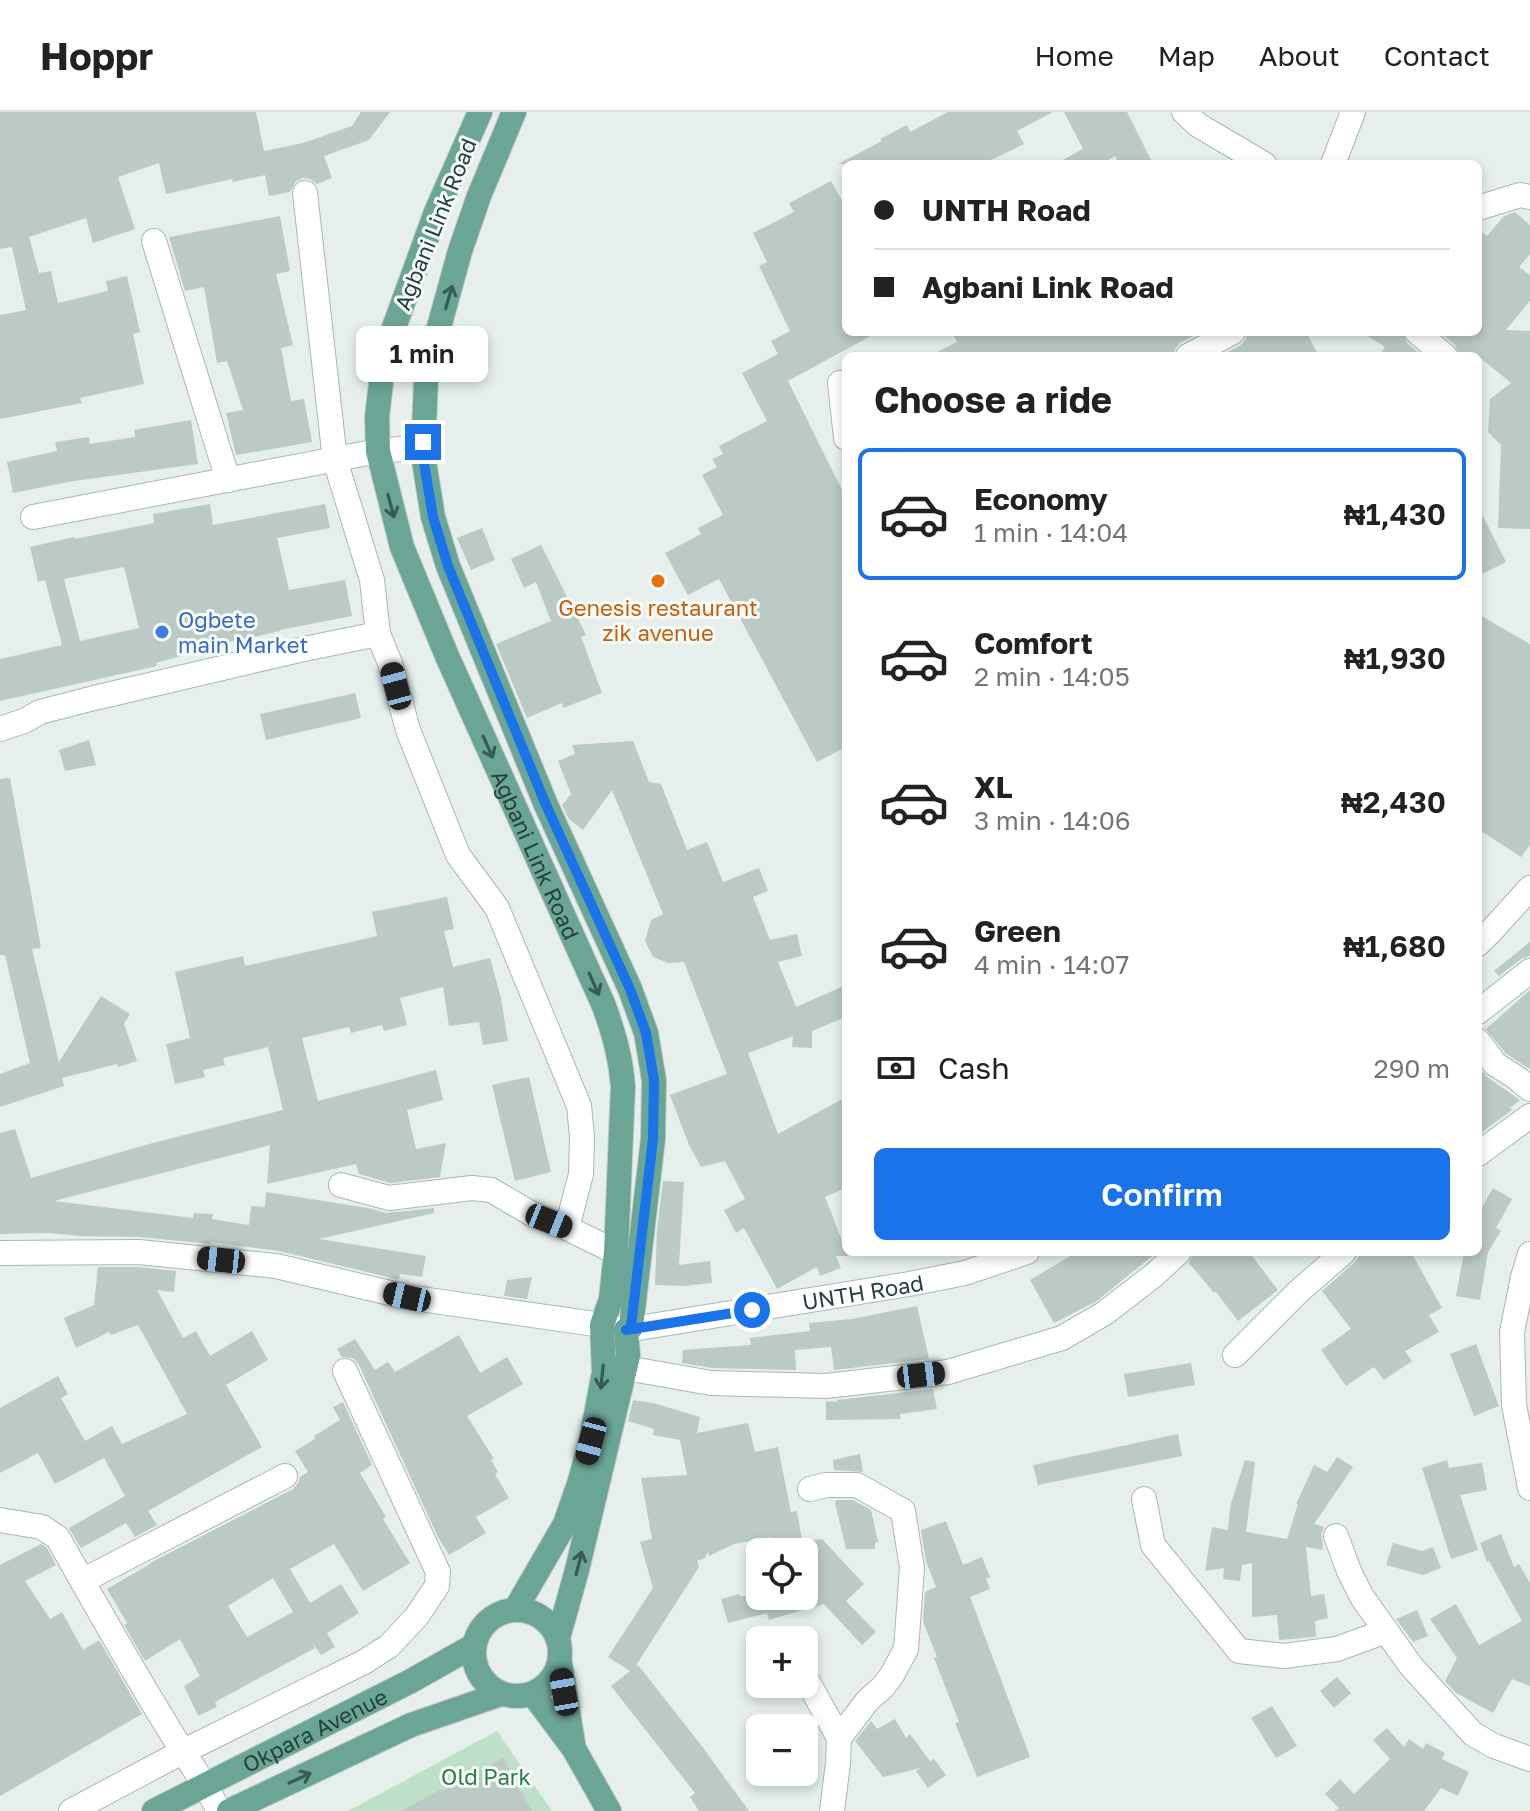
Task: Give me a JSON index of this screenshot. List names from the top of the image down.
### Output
{
  "streets": {
    "main road": ["Agbani Link Road", "Okpara Avenue"],
    "street": ["UNTH Road"]
  },
  "crossings": [
    ["Agbani Link Road", "UNTH Road"],
    ["Agbani Link Road", "Okpara Avenue"]
  ],
  "parks": ["Old Park"],
  "places": ["Genesis restaurant zik avenue", "Ogbete main Market"],
  "page": {
    "header": "Hoppr",
    "nav": [
      "Home",
      "Map",
      "About",
      "Contact"
    ],
    "banner": ["UNTH Road", "Agbani Link Road"],
    "bubble": "1 min",
    "heading": "Choose a ride",
    "list": [
      {
        "name": "Economy",
        "note": "1 min · 14:04",
        "value": "₦1,430"
      },
      {
        "name": "Comfort",
        "note": "2 min · 14:05",
        "value": "₦1,930"
      },
      {
        "name": "XL",
        "note": "3 min · 14:06",
        "value": "₦2,430"
      },
      {
        "name": "Green",
        "note": "4 min · 14:07",
        "value": "₦1,680"
      }
    ],
    "pay": ["Cash", "290 m"],
    "buttons": "Confirm",
    "map_buttons": ["+", "−"]
  }
}
